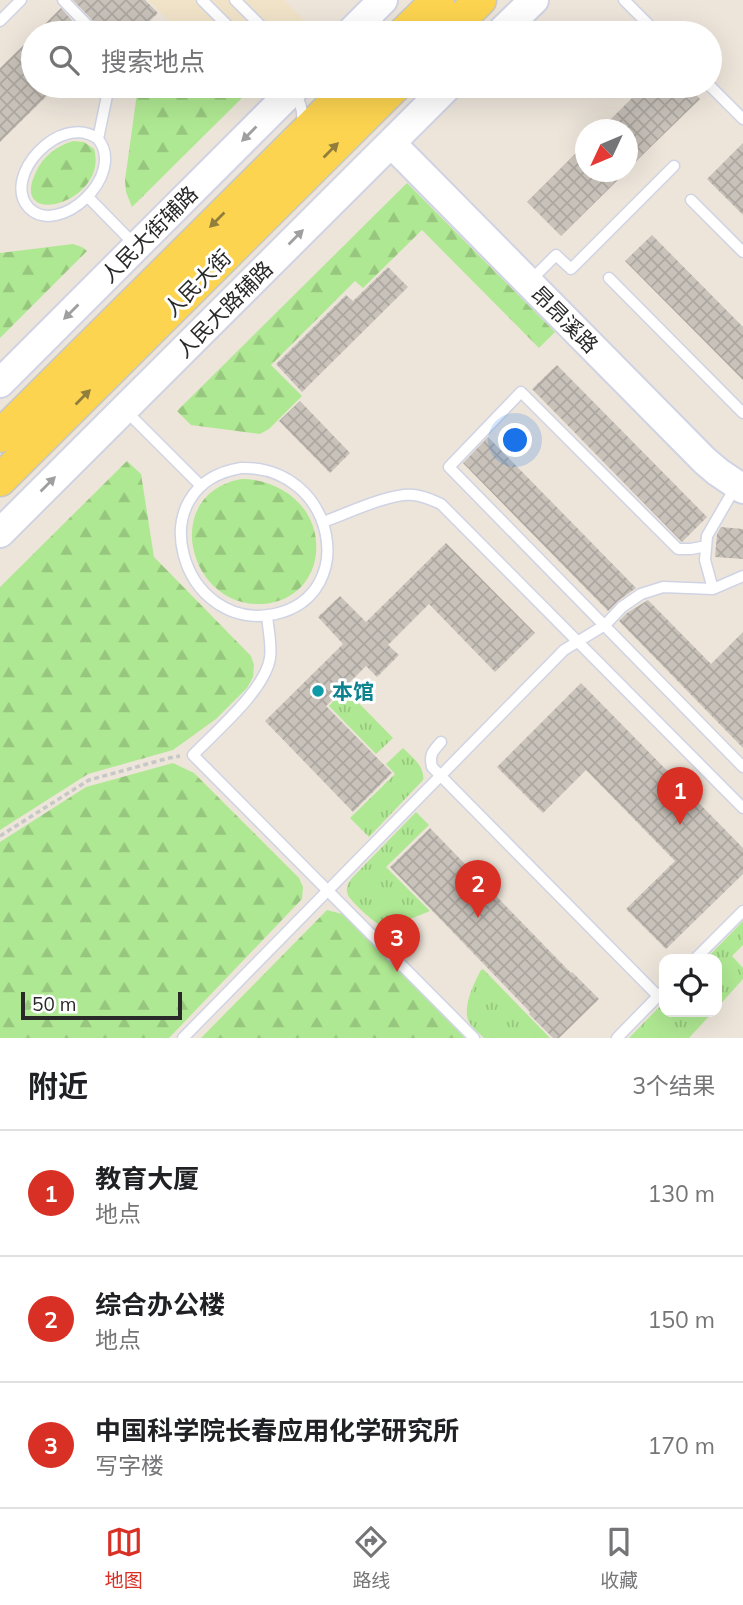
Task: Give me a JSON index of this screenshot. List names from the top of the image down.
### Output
{
  "streets": {
    "main road": [
      "人民大街辅路",
      "人民大街",
      "人民大路辅路",
      "昂昂溪路"
    ]
  },
  "crossings": [
    ["人民大路辅路", "昂昂溪路"]
  ],
  "one_way": ["人民大街辅路", "人民大路辅路"],
  "places": ["本馆"],
  "scale_bar": "50 m",
  "north": "bottom left",
  "page": {
    "search": "搜索地点",
    "pins": ["1", "2", "3"],
    "scale": "50 m",
    "heading": ["附近", "3个结果"],
    "list": [
      {
        "mark": "1",
        "name": "教育大厦",
        "note": "地点",
        "value": "130 m"
      },
      {
        "mark": "2",
        "name": "综合办公楼",
        "note": "地点",
        "value": "150 m"
      },
      {
        "mark": "3",
        "name": "中国科学院长春应用化学研究所",
        "note": "写字楼",
        "value": "170 m"
      }
    ],
    "nav": ["地图", "路线", "收藏"]
  }
}
